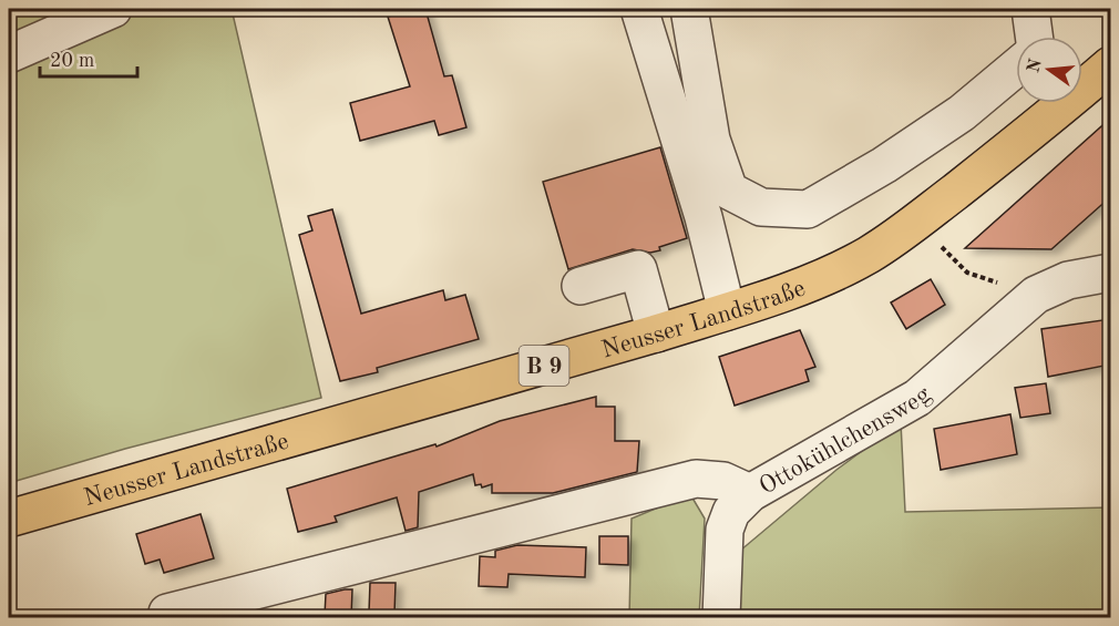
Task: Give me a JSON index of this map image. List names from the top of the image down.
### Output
{
  "streets": {
    "main road": ["Neusser Landstraße", "B 9"],
    "street": ["Ottokühlchensweg"]
  },
  "scale_bar": "20 m",
  "north": "left"
}
